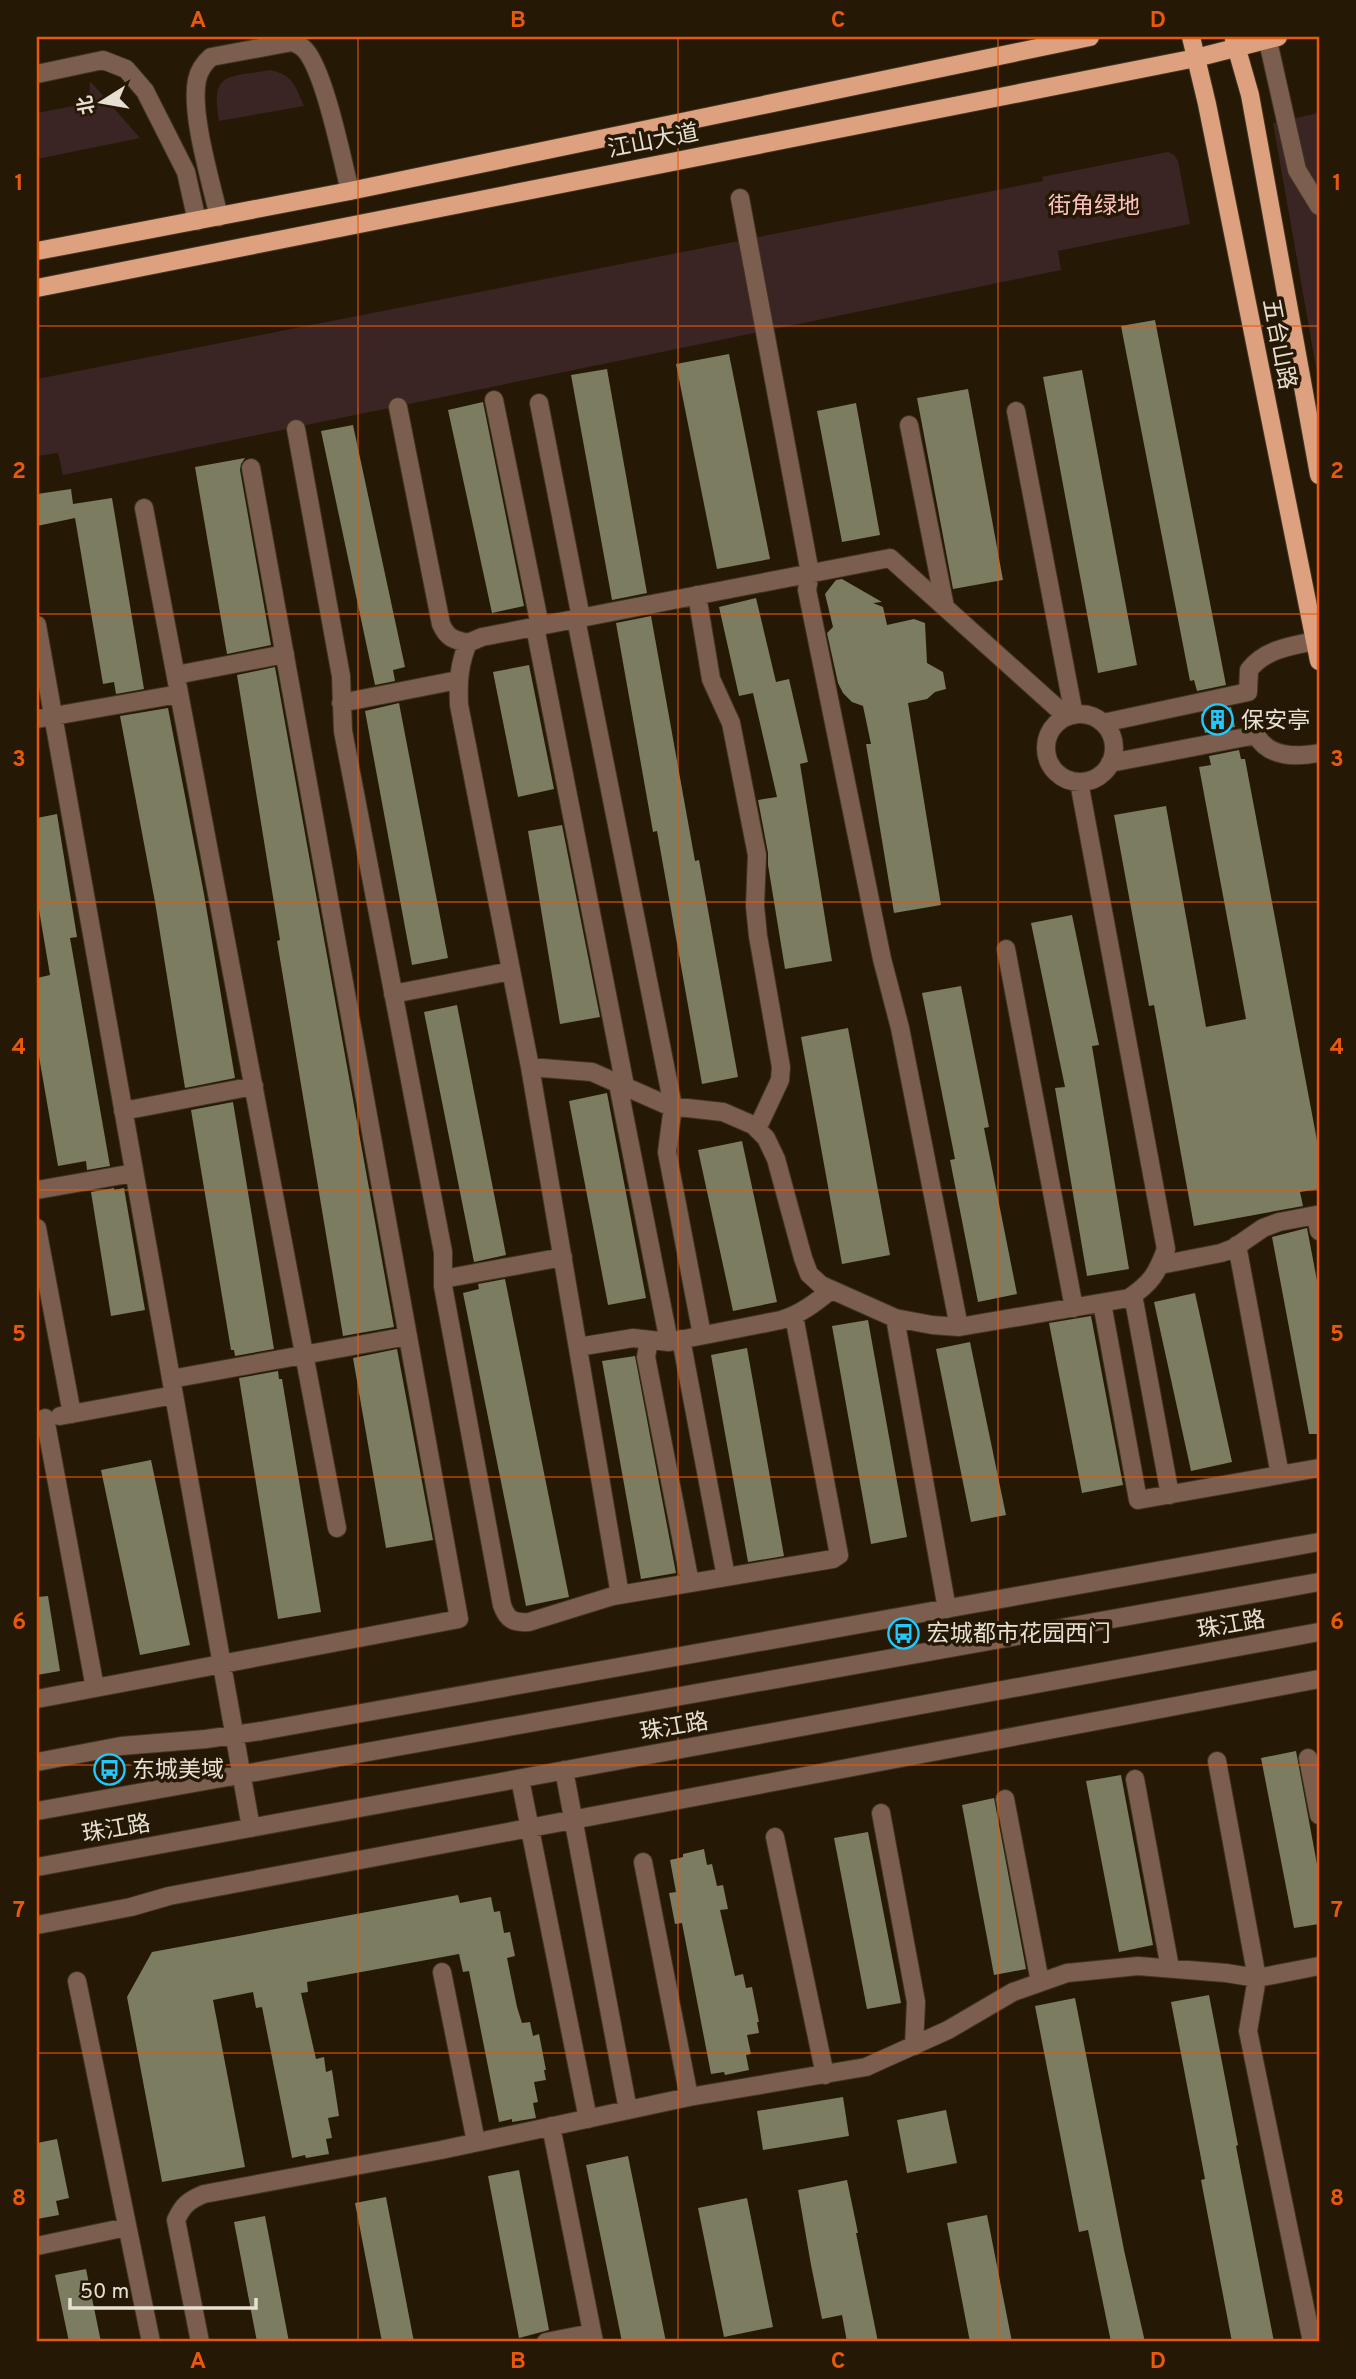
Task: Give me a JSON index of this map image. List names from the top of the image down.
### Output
{
  "streets": {
    "main road": ["江山大道", "五台山路"],
    "street": ["珠江路"]
  },
  "crossings": [
    ["江山大道", "五台山路"]
  ],
  "parks": ["街角绿地"],
  "places": {
    "building": ["保安亭"],
    "bus stop": ["宏城都市花园西门", "东城美域"]
  },
  "scale_bar": "50 m",
  "north": "left",
  "grid": {
    "columns": [
      "A",
      "B",
      "C",
      "D"
    ],
    "rows": [
      "1",
      "2",
      "3",
      "4",
      "5",
      "6",
      "7",
      "8"
    ]
  }
}
